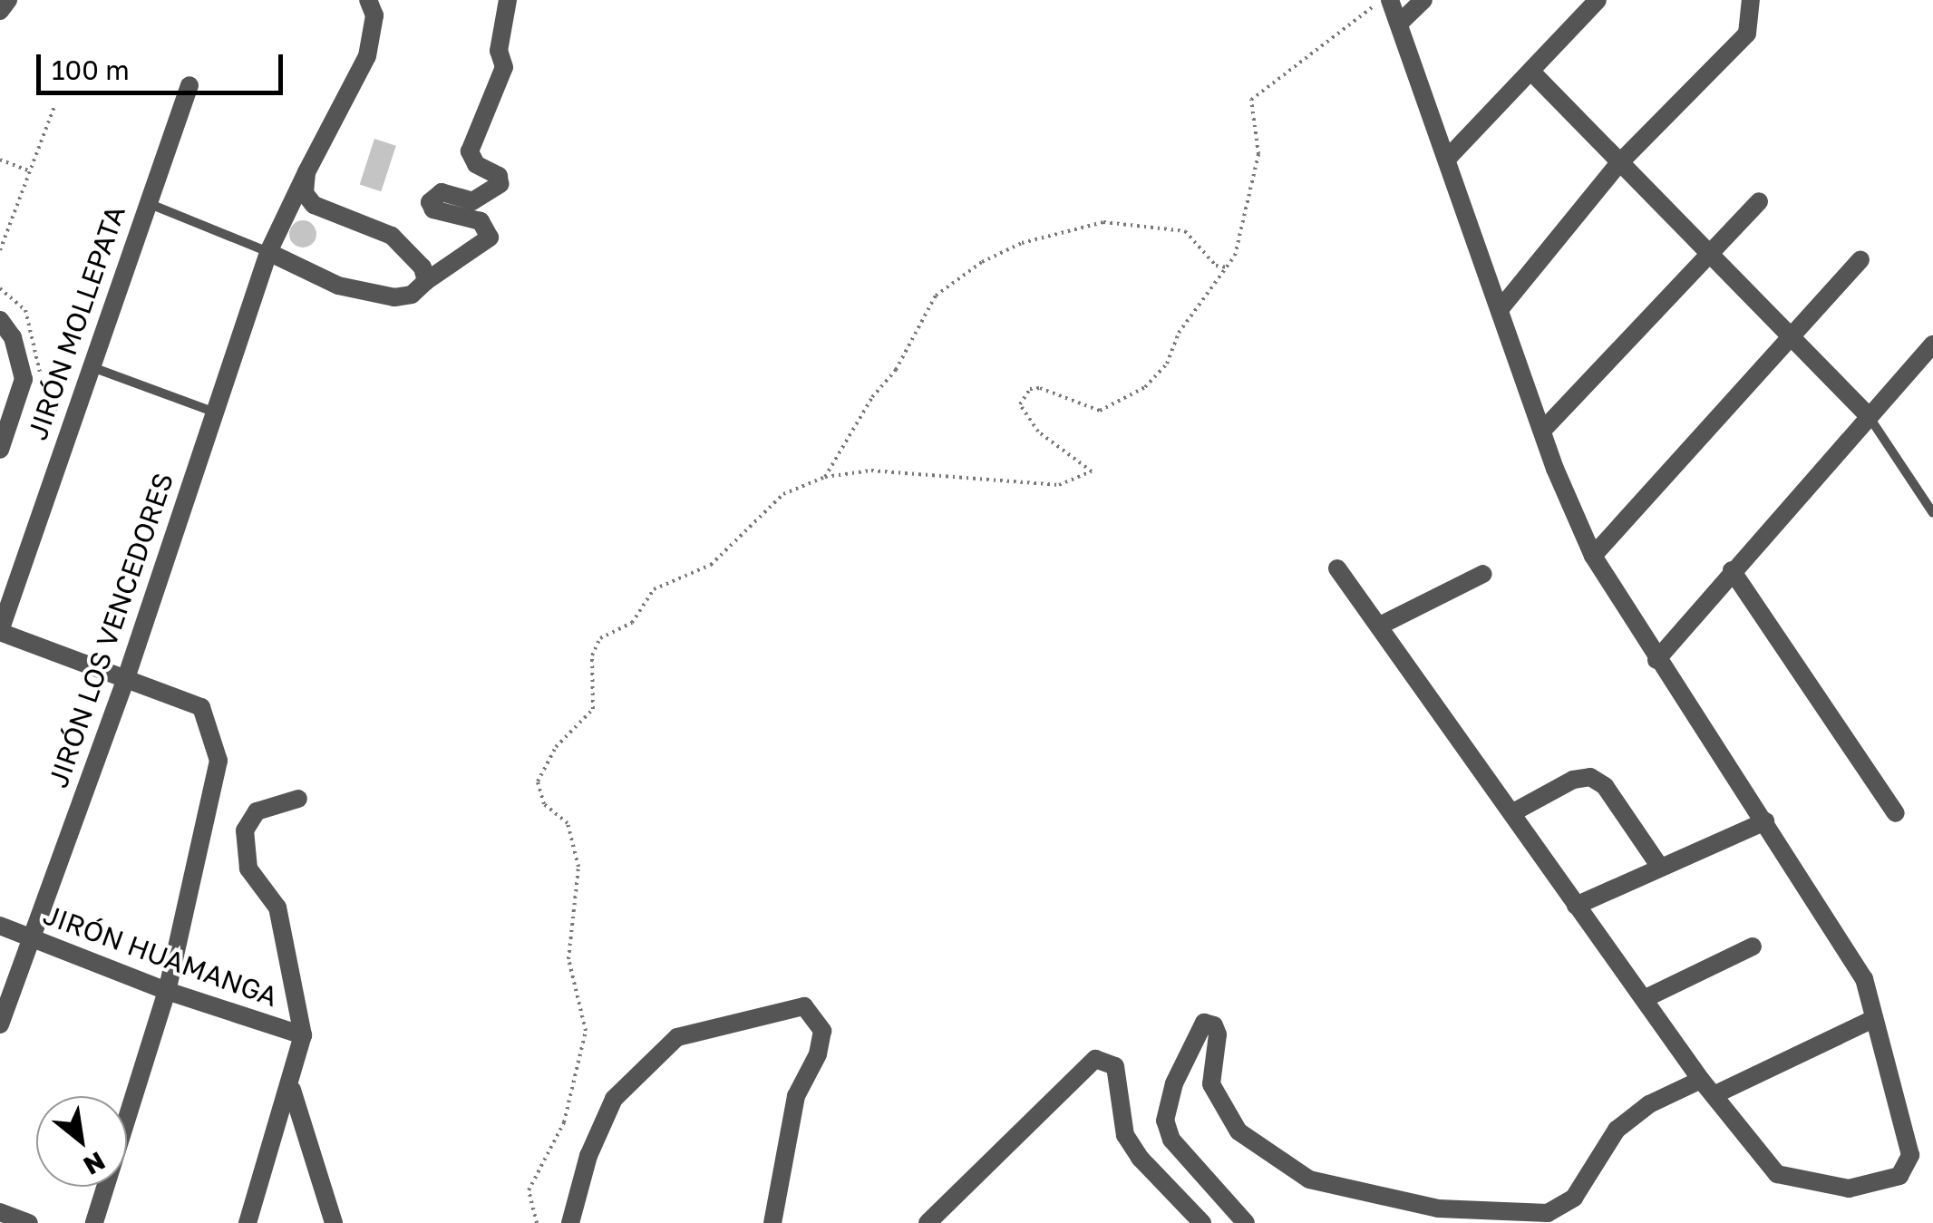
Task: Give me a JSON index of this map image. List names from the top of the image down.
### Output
{
  "streets": {
    "street": ["JIRÓN MOLLEPATA", "JIRÓN LOS VENCEDORES", "JIRÓN HUAMANGA"]
  },
  "crossings": [
    ["JIRÓN LOS VENCEDORES", "JIRÓN HUAMANGA"]
  ],
  "scale_bar": "100 m",
  "north": "bottom right"
}
